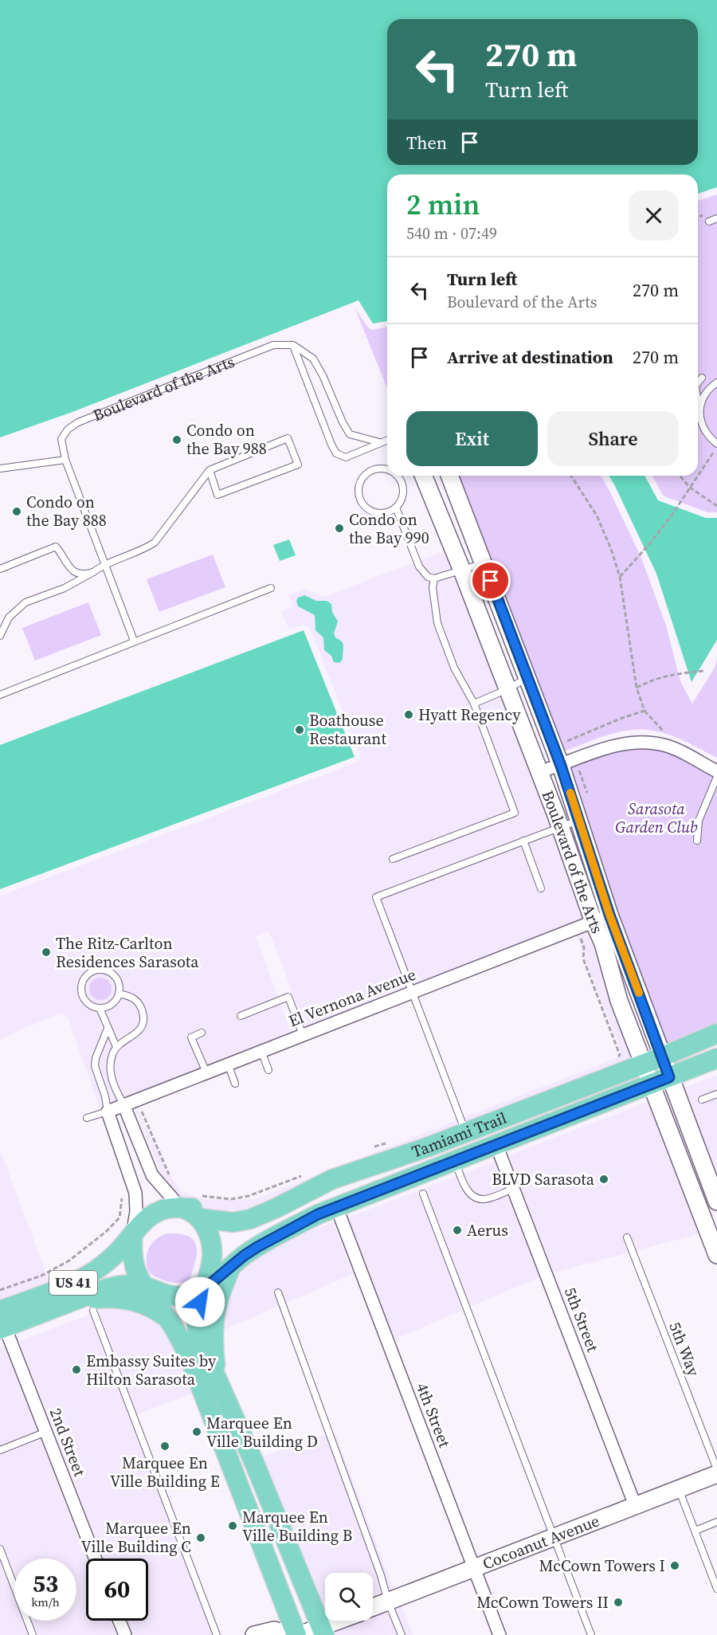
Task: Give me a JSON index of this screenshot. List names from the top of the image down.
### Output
{
  "streets": {
    "main road": ["Tamiami Trail", "US 41"],
    "street": [
      "Boulevard of the Arts",
      "El Vernona Avenue",
      "5th Street",
      "4th Street",
      "2nd Street",
      "Cocoanut Avenue"
    ],
    "lane": ["5th Way"]
  },
  "crossings": [
    ["Boulevard of the Arts", "El Vernona Avenue"],
    ["Boulevard of the Arts", "Tamiami Trail"],
    ["Tamiami Trail", "US 41"],
    ["Tamiami Trail", "5th Street"],
    ["Tamiami Trail", "4th Street"],
    ["US 41", "2nd Street"],
    ["5th Street", "Cocoanut Avenue"],
    ["4th Street", "Cocoanut Avenue"]
  ],
  "parks": ["Sarasota Garden Club"],
  "places": [
    "Condo on the Bay 988",
    "Condo on the Bay 888",
    "Condo on the Bay 990",
    "Hyatt Regency",
    "Boathouse Restaurant",
    "The Ritz-Carlton Residences Sarasota",
    "BLVD Sarasota",
    "Aerus",
    "Embassy Suites by Hilton Sarasota",
    "Marquee En Ville Building D",
    "Marquee En Ville Building E",
    "Marquee En Ville Building B",
    "Marquee En Ville Building C",
    "McCown Towers I",
    "McCown Towers II"
  ],
  "page": {
    "turn": ["270 m", "Turn left"],
    "then": "Then",
    "heading": ["2 min", "540 m · 07:49"],
    "list": [
      {
        "name": "Turn left",
        "note": "Boulevard of the Arts",
        "value": "270 m"
      },
      {
        "name": "Arrive at destination",
        "value": "270 m"
      }
    ],
    "buttons": ["Exit", "Share"],
    "speed": "53 km/h",
    "limit": "60"
  }
}
